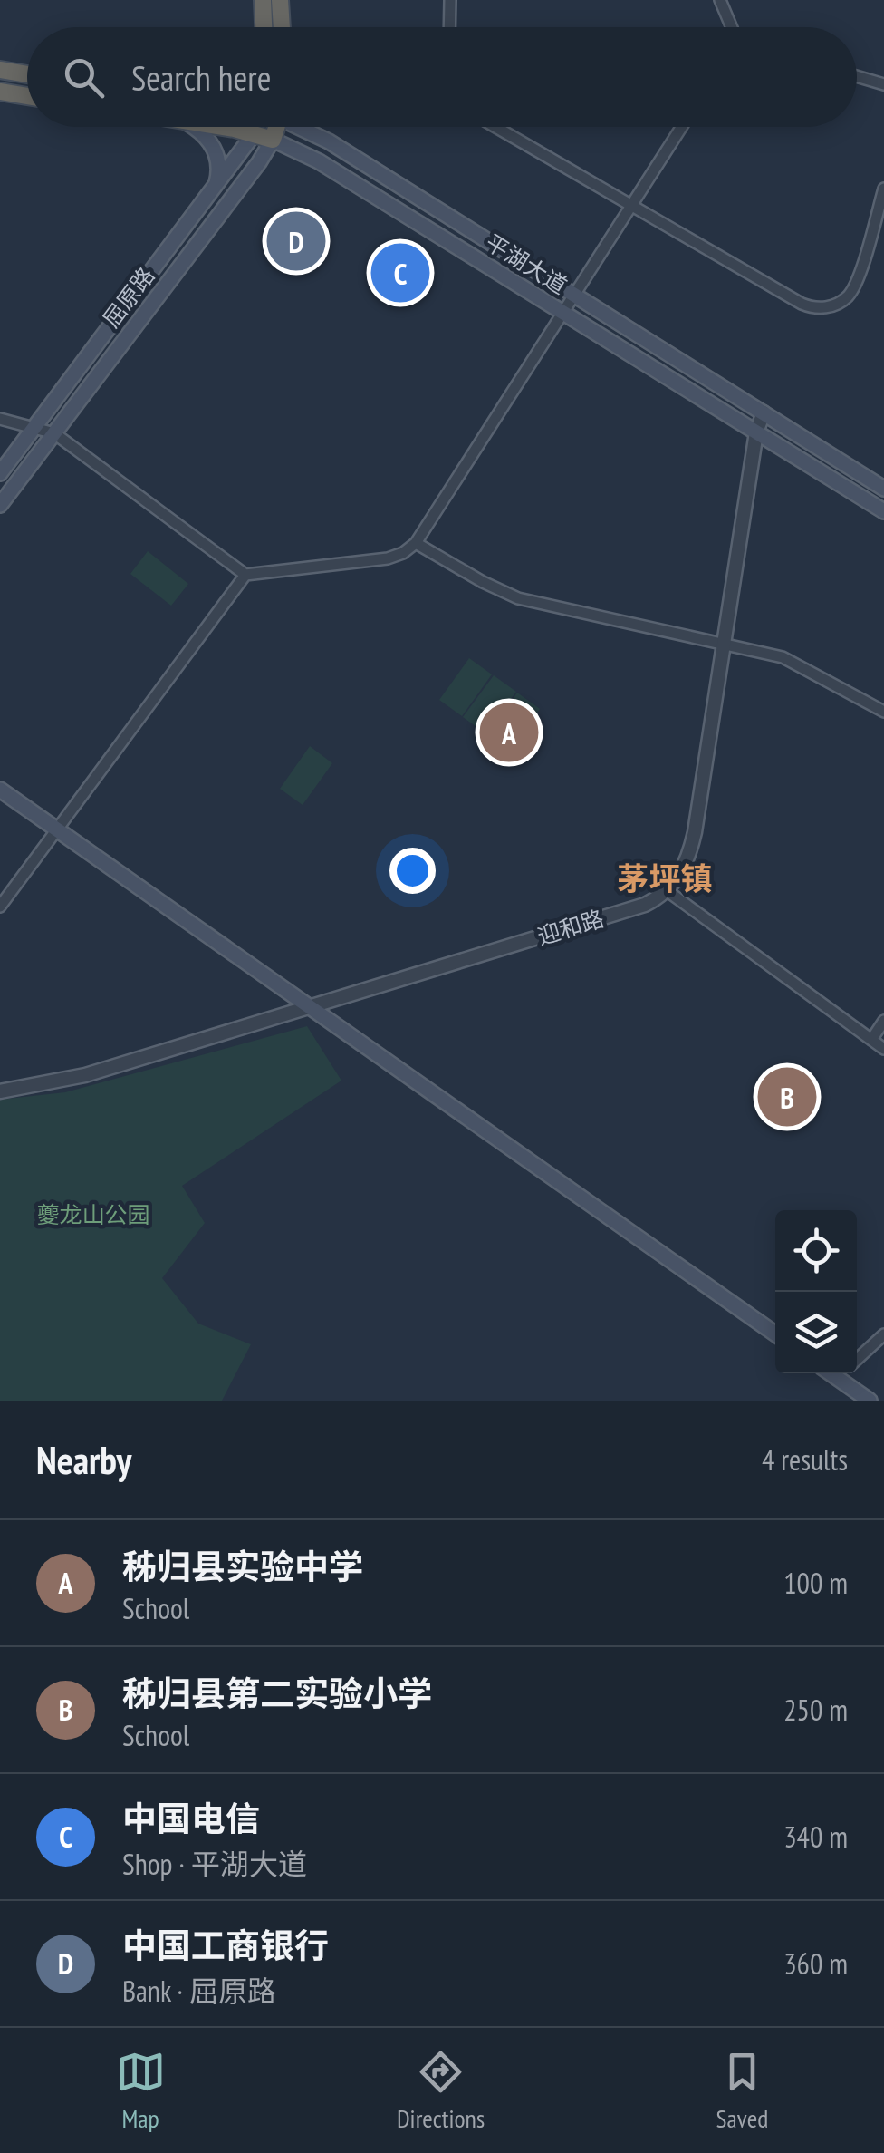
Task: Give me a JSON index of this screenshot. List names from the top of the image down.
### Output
{
  "streets": {
    "highway": ["平湖大道", "屈原路"],
    "street": ["迎和路"]
  },
  "crossings": [
    ["平湖大道", "屈原路"]
  ],
  "districts": ["茅坪镇"],
  "parks": ["夔龙山公园"],
  "page": {
    "search": "Search here",
    "pins": [
      "D",
      "C",
      "A",
      "B"
    ],
    "heading": ["Nearby", "4 results"],
    "list": [
      {
        "mark": "A",
        "name": "秭归县实验中学",
        "note": "School",
        "value": "100 m"
      },
      {
        "mark": "B",
        "name": "秭归县第二实验小学",
        "note": "School",
        "value": "250 m"
      },
      {
        "mark": "C",
        "name": "中国电信",
        "note": "Shop · 平湖大道",
        "value": "340 m"
      },
      {
        "mark": "D",
        "name": "中国工商银行",
        "note": "Bank · 屈原路",
        "value": "360 m"
      }
    ],
    "nav": ["Map", "Directions", "Saved"]
  }
}
